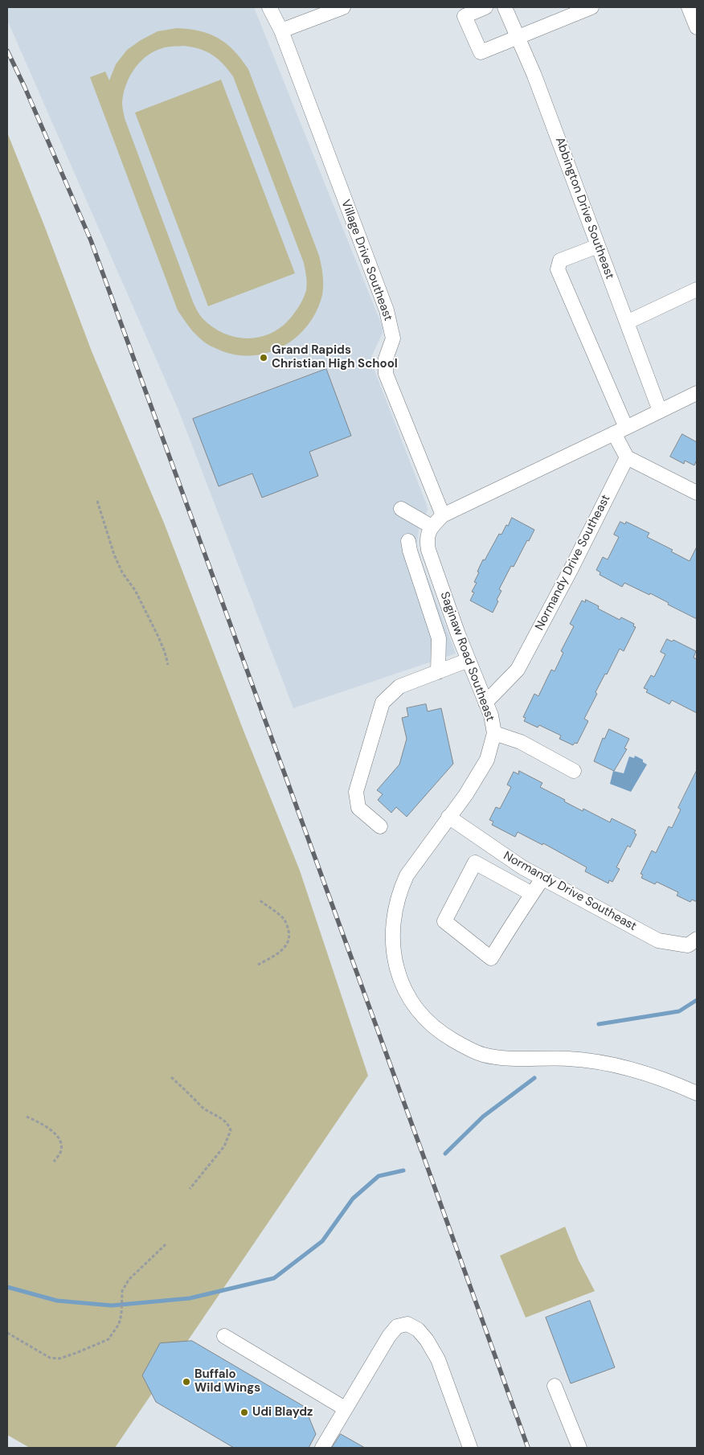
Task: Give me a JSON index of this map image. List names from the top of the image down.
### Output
{
  "streets": {
    "street": [
      "Abbington Drive Southeast",
      "Village Drive Southeast",
      "Normandy Drive Southeast",
      "Saginaw Road Southeast"
    ]
  },
  "crossings": [
    ["Normandy Drive Southeast", "Saginaw Road Southeast"]
  ],
  "places": ["Grand Rapids Christian High School", "Buffalo Wild Wings", "Udi Blaydz"]
}
